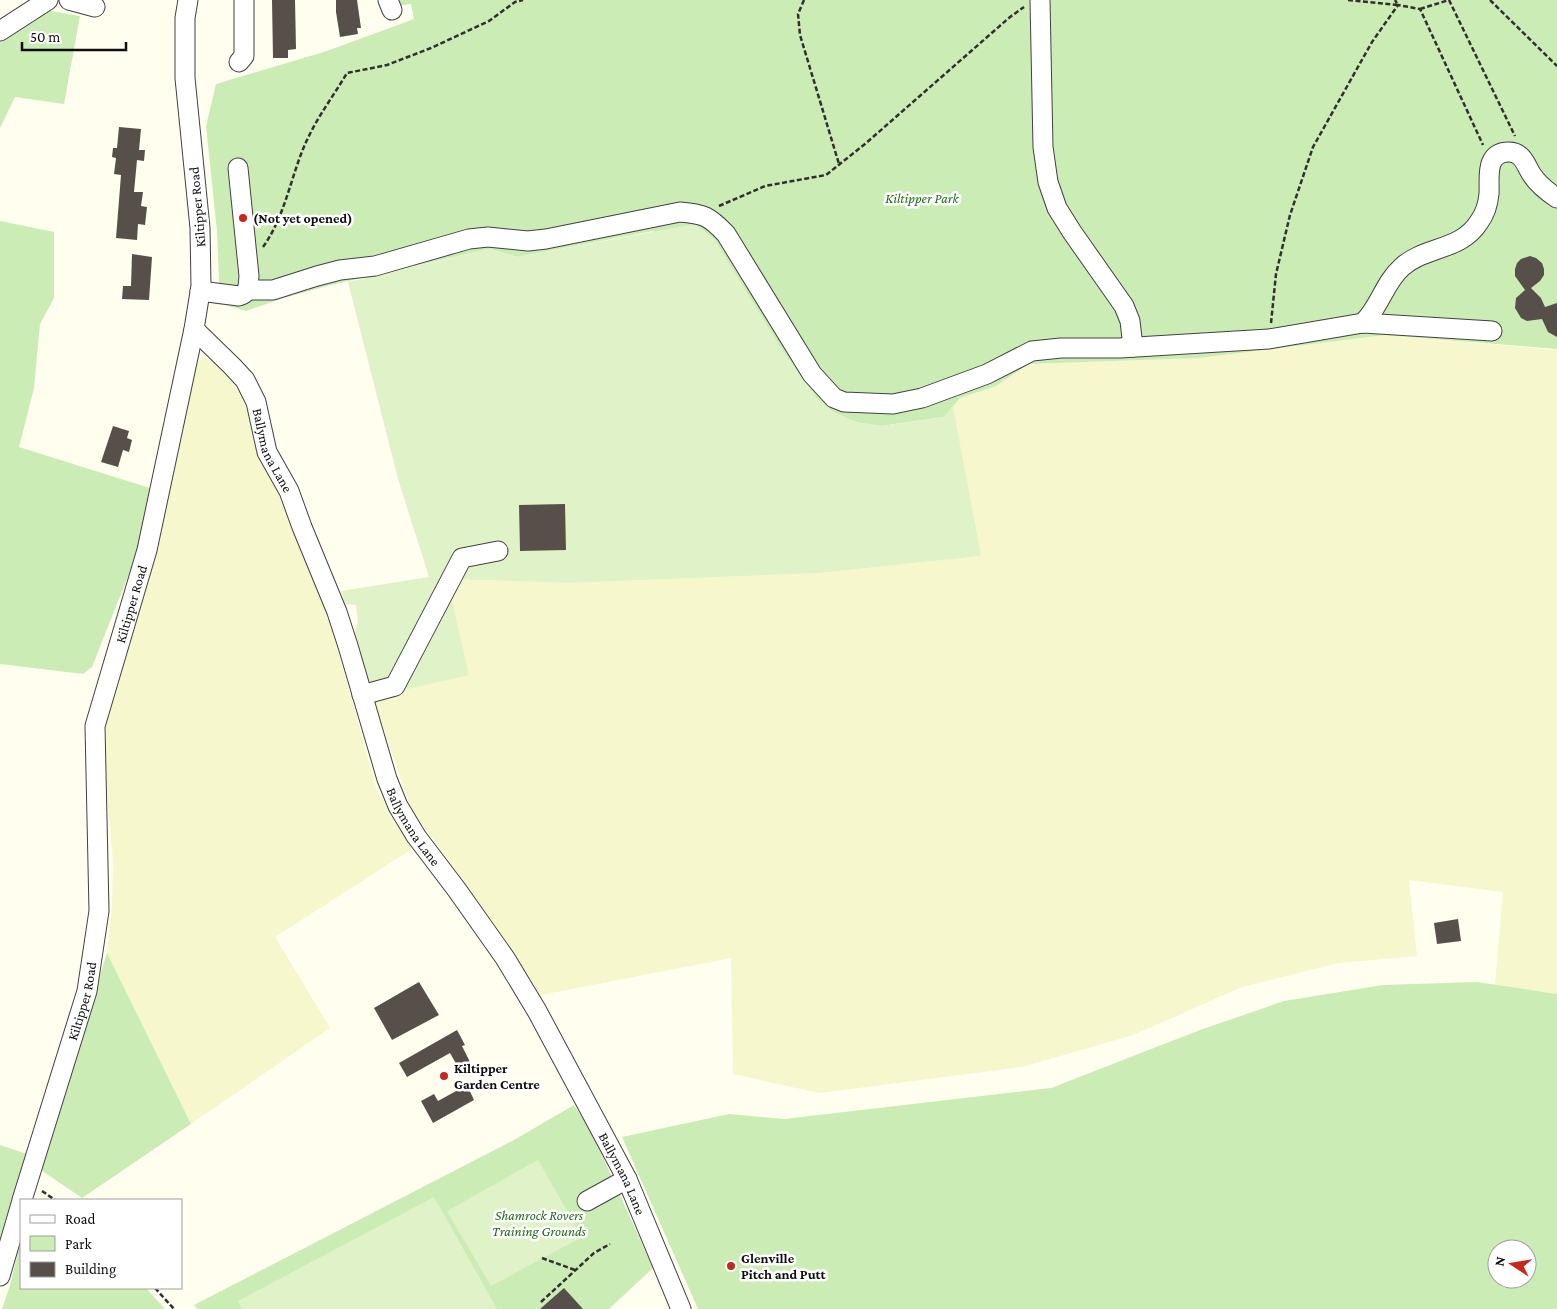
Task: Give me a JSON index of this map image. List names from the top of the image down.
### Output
{
  "streets": {
    "street": ["Kiltipper Road", "Ballymana Lane"]
  },
  "crossings": [
    ["Kiltipper Road", "Ballymana Lane"]
  ],
  "parks": ["Kiltipper Park", "Shamrock Rovers Training Grounds"],
  "places": ["(Not yet opened)", "Kiltipper Garden Centre", "Glenville Pitch and Putt"],
  "legend": ["Road", "Park", "Building"],
  "scale_bar": "50 m",
  "north": "left"
}
